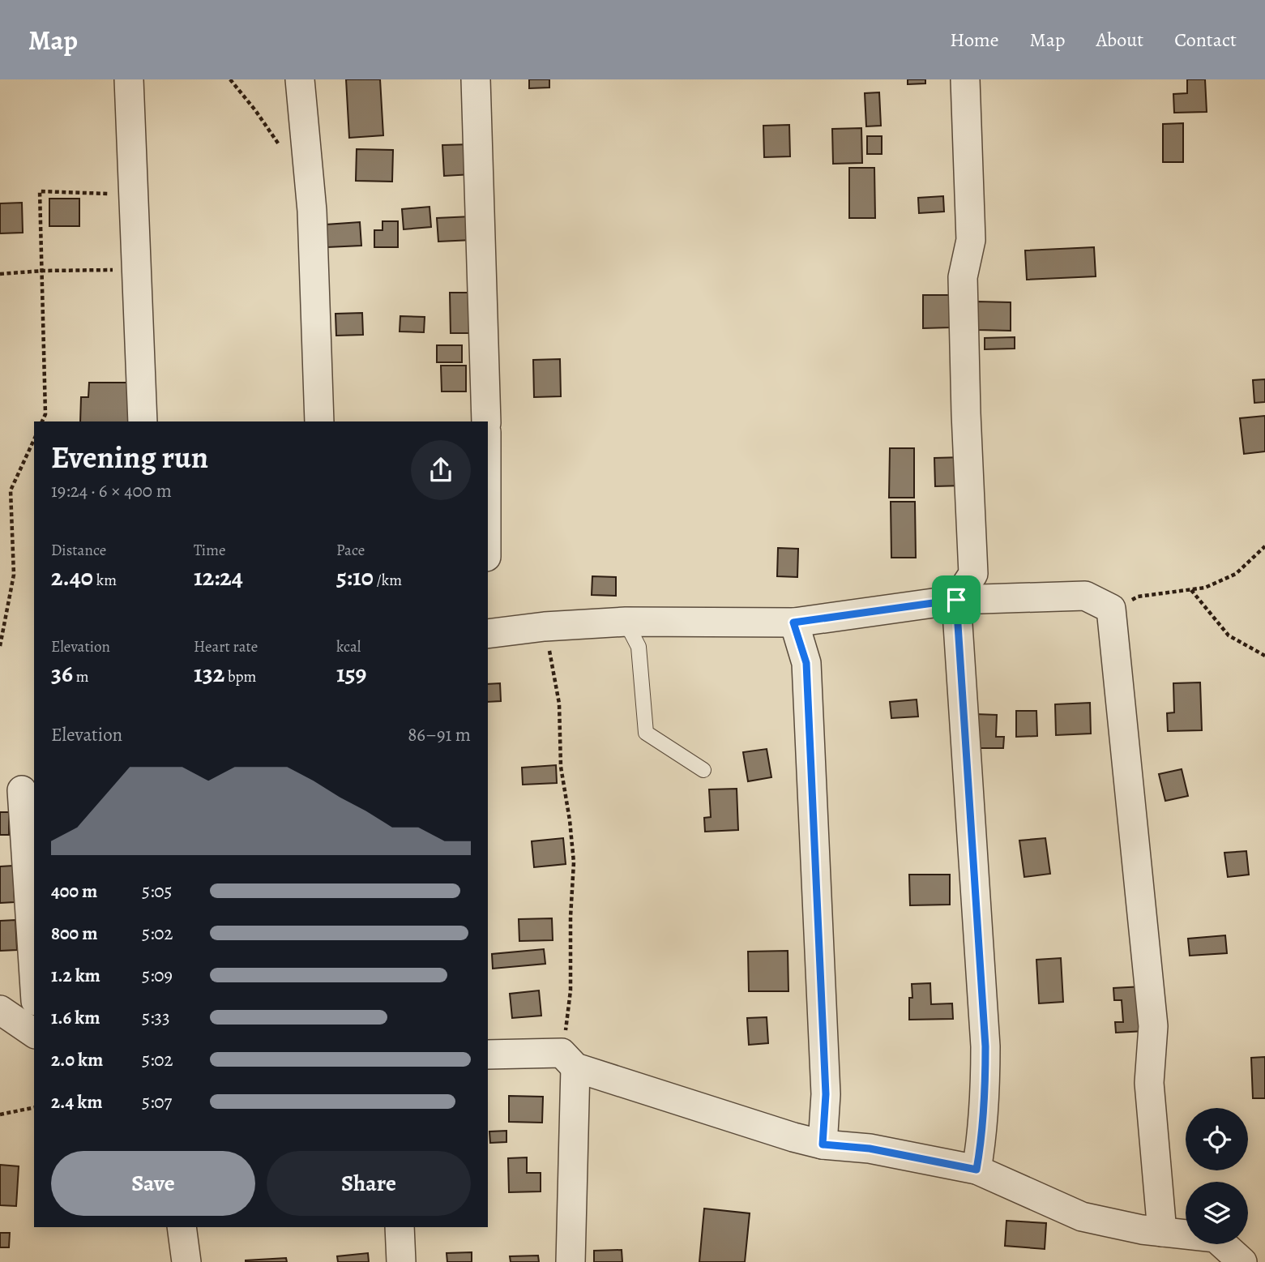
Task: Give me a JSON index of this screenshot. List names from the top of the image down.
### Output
{
  "page": {
    "header": "Map",
    "nav": [
      "Home",
      "Map",
      "About",
      "Contact"
    ],
    "heading": ["Evening run", "19:24 · 6 × 400 m"],
    "stats": [
      ["Distance", "2.40 km"],
      ["Time", "12:24"],
      ["Pace", "5:10 /km"],
      ["Elevation", "36 m"],
      ["Heart rate", "132 bpm"],
      ["kcal", "159"]
    ],
    "chart": ["Elevation", "86–91 m"],
    "list": [
      {
        "name": "400 m",
        "note": "5:05"
      },
      {
        "name": "800 m",
        "note": "5:02"
      },
      {
        "name": "1.2 km",
        "note": "5:09"
      },
      {
        "name": "1.6 km",
        "note": "5:33"
      },
      {
        "name": "2.0 km",
        "note": "5:02"
      },
      {
        "name": "2.4 km",
        "note": "5:07"
      }
    ],
    "buttons": ["Save", "Share"]
  }
}
